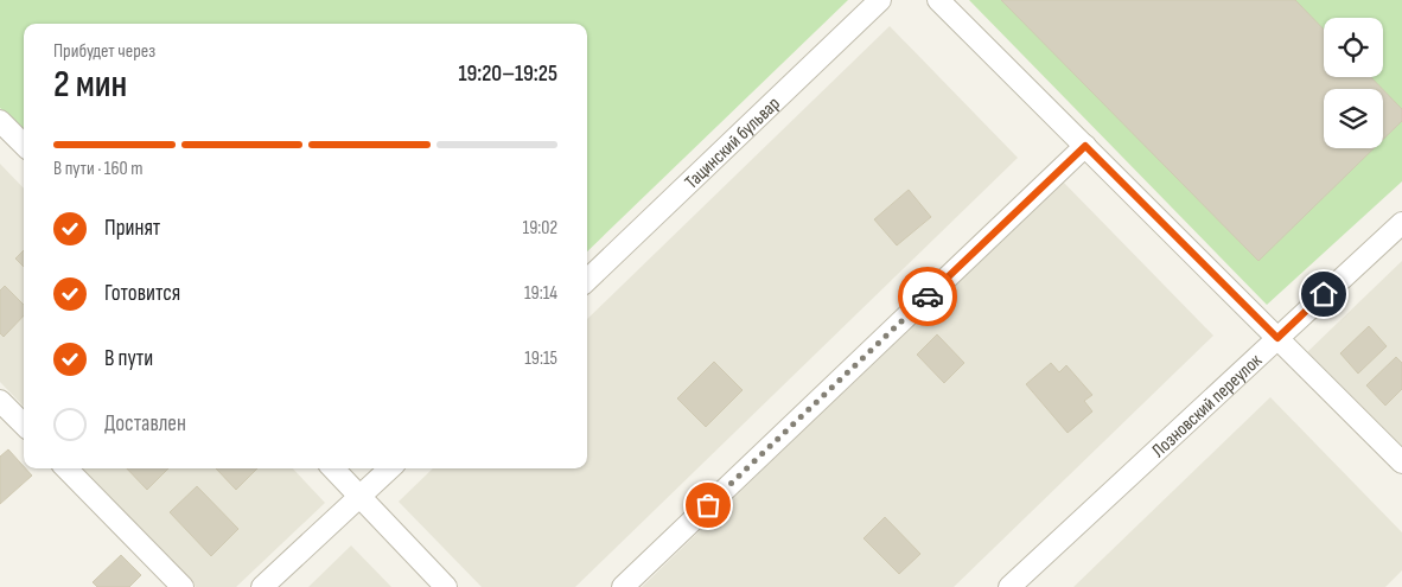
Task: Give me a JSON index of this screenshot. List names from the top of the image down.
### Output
{
  "streets": {
    "street": ["Тацинский бульвар", "Лозновский переулок"]
  },
  "page": {
    "heading": ["2 мин", "Прибудет через", "19:20–19:25"],
    "bar": "В пути · 160 m",
    "list": [
      ["Принят", "19:02"],
      ["Готовится", "19:14"],
      ["В пути", "19:15"],
      "Доставлен"
    ]
  }
}
